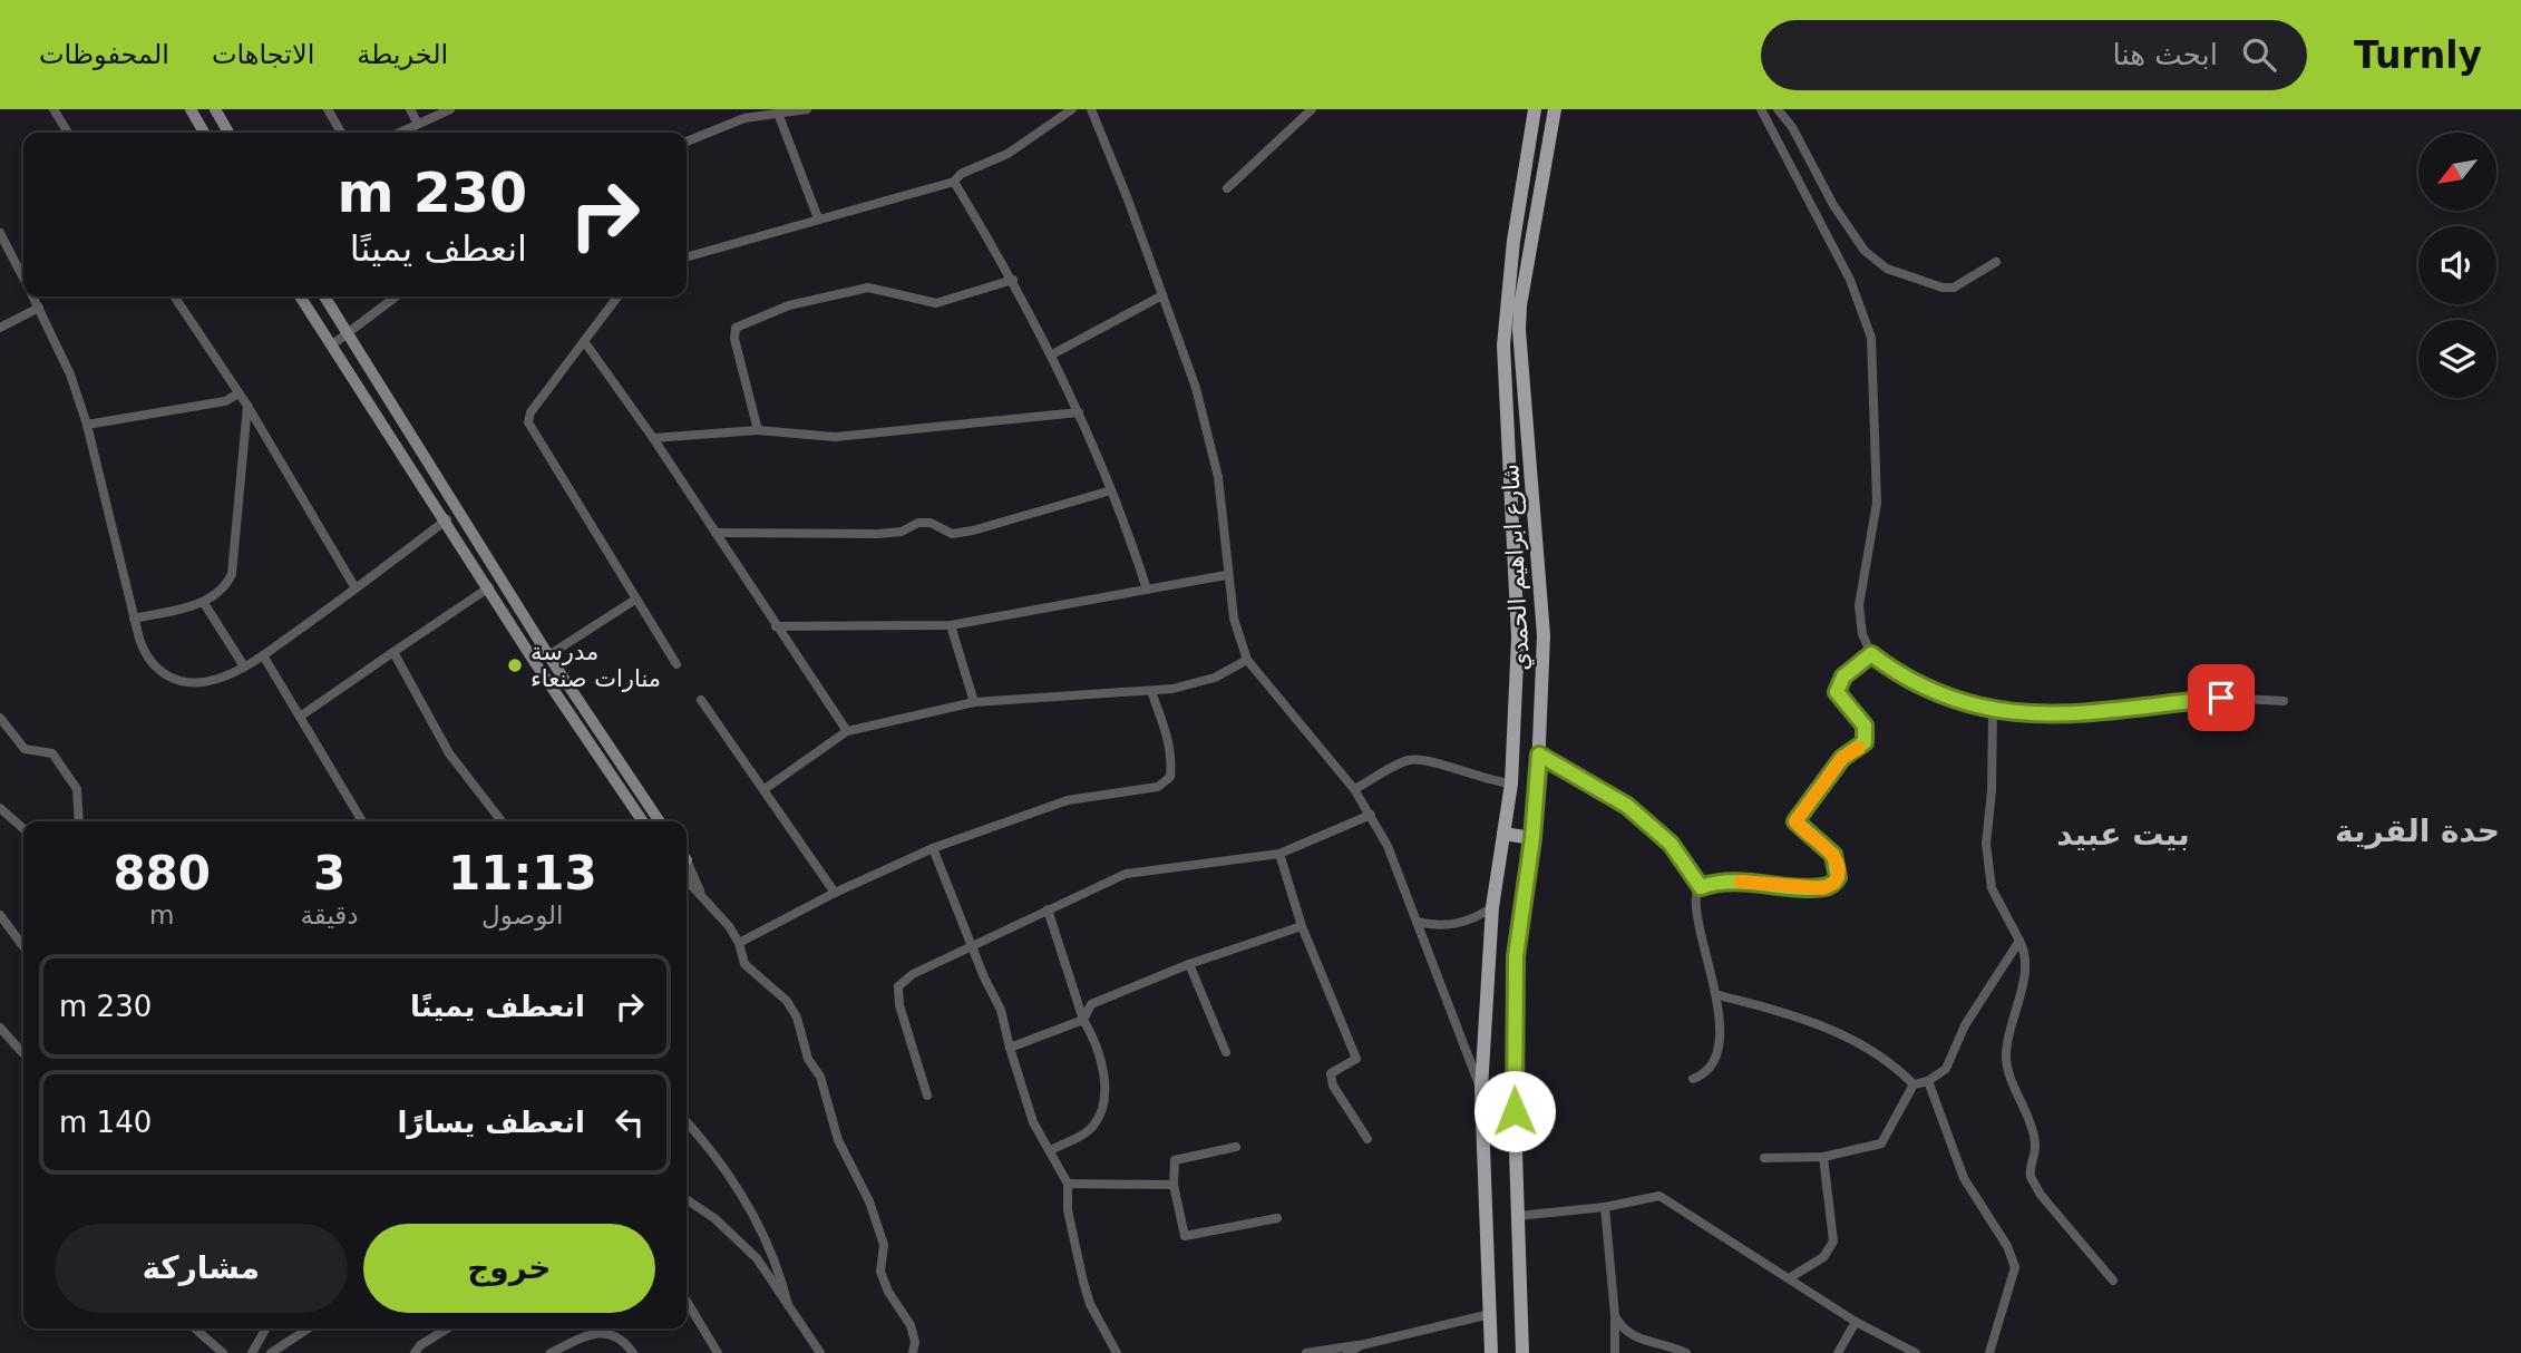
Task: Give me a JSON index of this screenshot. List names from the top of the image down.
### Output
{
  "streets": {
    "main road": ["شارع ابراهيم الحمدي"]
  },
  "districts": ["حدة القرية", "بيت عبيد"],
  "places": ["مدرسة منارات صنعاء"],
  "north": "bottom left",
  "page": {
    "header": "Turnly",
    "search": "ابحث هنا",
    "nav": ["الخريطة", "الاتجاهات", "المحفوظات"],
    "turn": ["230 m", "انعطف يمينًا"],
    "eta": [
      "11:13",
      "الوصول",
      "3",
      "دقيقة",
      "880",
      "m"
    ],
    "list": [
      {
        "name": "انعطف يمينًا",
        "value": "230 m"
      },
      {
        "name": "انعطف يسارًا",
        "value": "140 m"
      }
    ],
    "buttons": ["خروج", "مشاركة"]
  }
}
